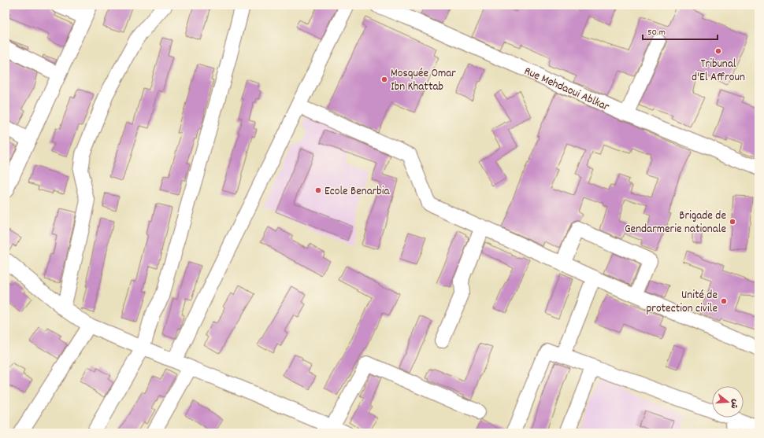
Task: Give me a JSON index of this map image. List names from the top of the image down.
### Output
{
  "streets": {
    "street": ["Rue Mehdaoui Ablkar"]
  },
  "places": [
    "Tribunal d'El Affroun",
    "Mosquée Omar Ibn Khattab",
    "Ecole Benarbia",
    "Brigade de Gendarmerie nationale",
    "Unité de protection civile"
  ],
  "scale_bar": "50 m",
  "north": "right"
}
